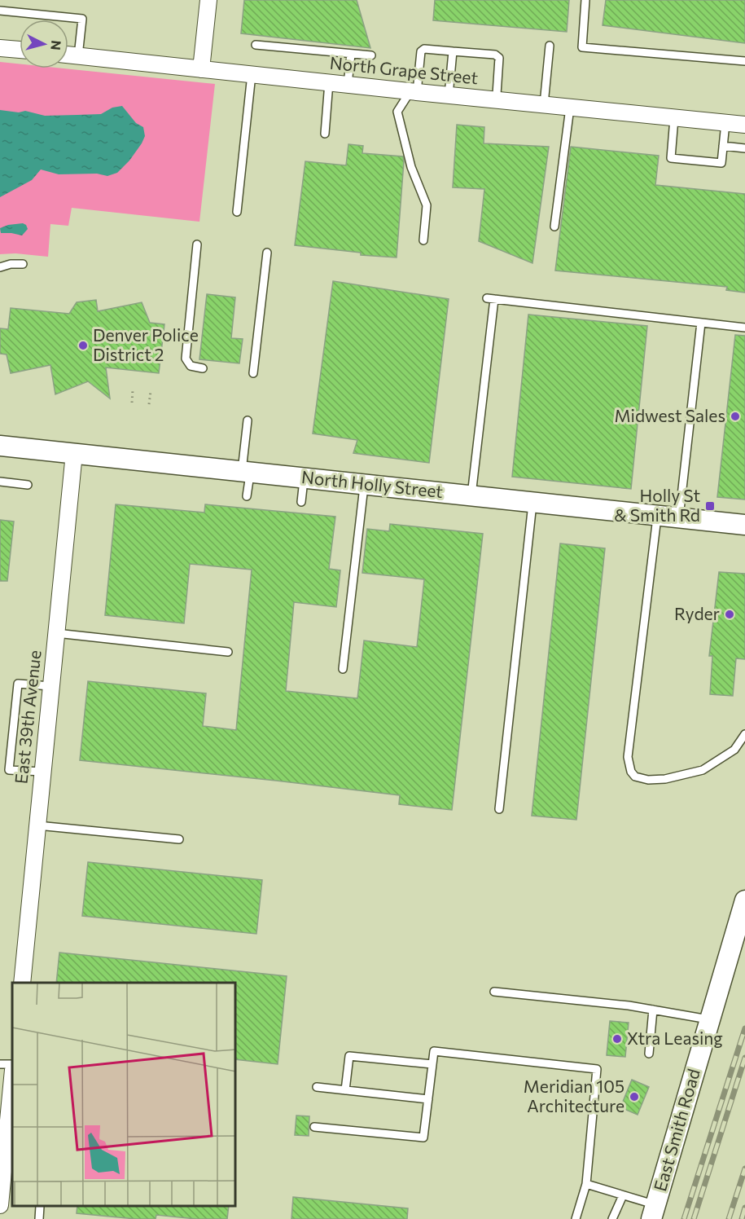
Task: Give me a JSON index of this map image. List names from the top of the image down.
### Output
{
  "streets": {
    "street": [
      "North Grape Street",
      "North Holly Street",
      "East 39th Avenue",
      "East Smith Road"
    ]
  },
  "crossings": [
    ["North Holly Street", "East 39th Avenue"]
  ],
  "places": {
    "other": [
      "Denver Police District 2",
      "Midwest Sales",
      "Ryder",
      "Xtra Leasing",
      "Meridian 105 Architecture"
    ],
    "transit": ["Holly St & Smith Rd"]
  },
  "north": "right"
}
